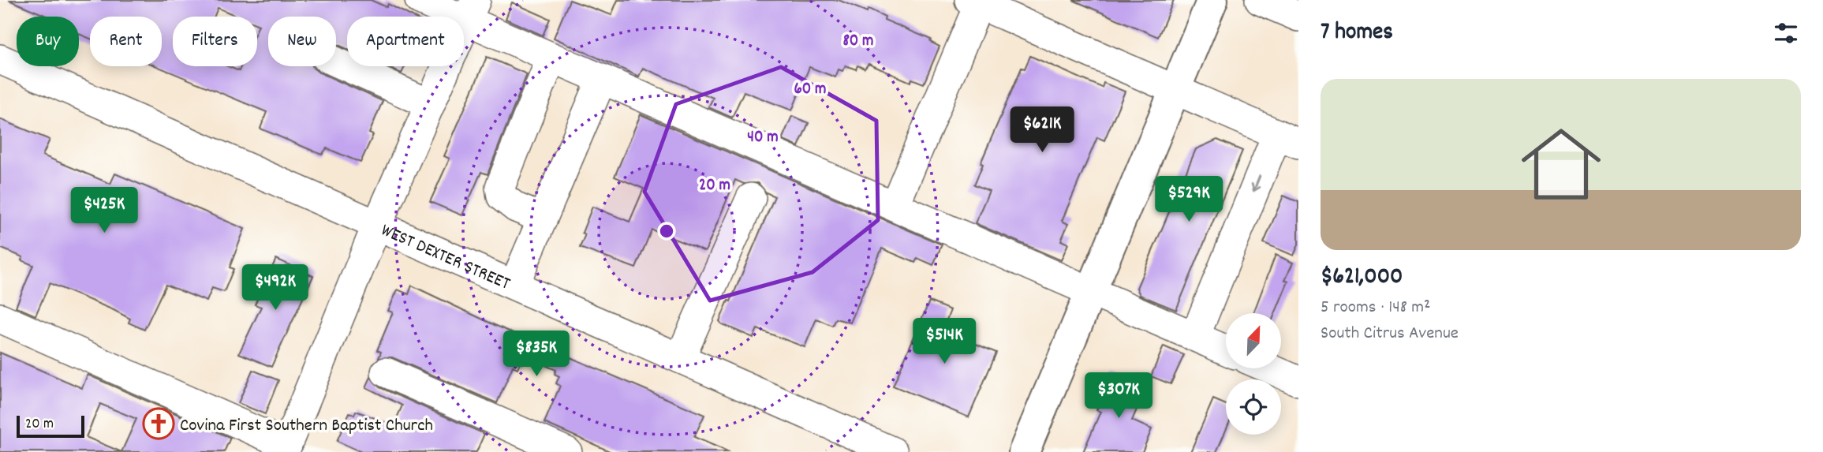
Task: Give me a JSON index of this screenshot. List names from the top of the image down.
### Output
{
  "streets": {
    "street": ["WEST DEXTER STREET"]
  },
  "places": {
    "church": ["Covina First Southern Baptist Church"]
  },
  "scale_bar": "20 m",
  "north": "top right",
  "page": {
    "heading": "7 homes",
    "chip": [
      "Buy",
      "Rent",
      "Filters",
      "New",
      "Apartment"
    ],
    "list": [
      {
        "name": "$621,000",
        "note": "5 rooms · 148 m² · South Citrus Avenue"
      }
    ],
    "price": [
      "$621K",
      "$529K",
      "$425K",
      "$492K",
      "$514K",
      "$835K",
      "$307K"
    ],
    "scale": "20 m"
  },
  "rings": [
    "80 m",
    "60 m",
    "40 m",
    "20 m"
  ]
}
